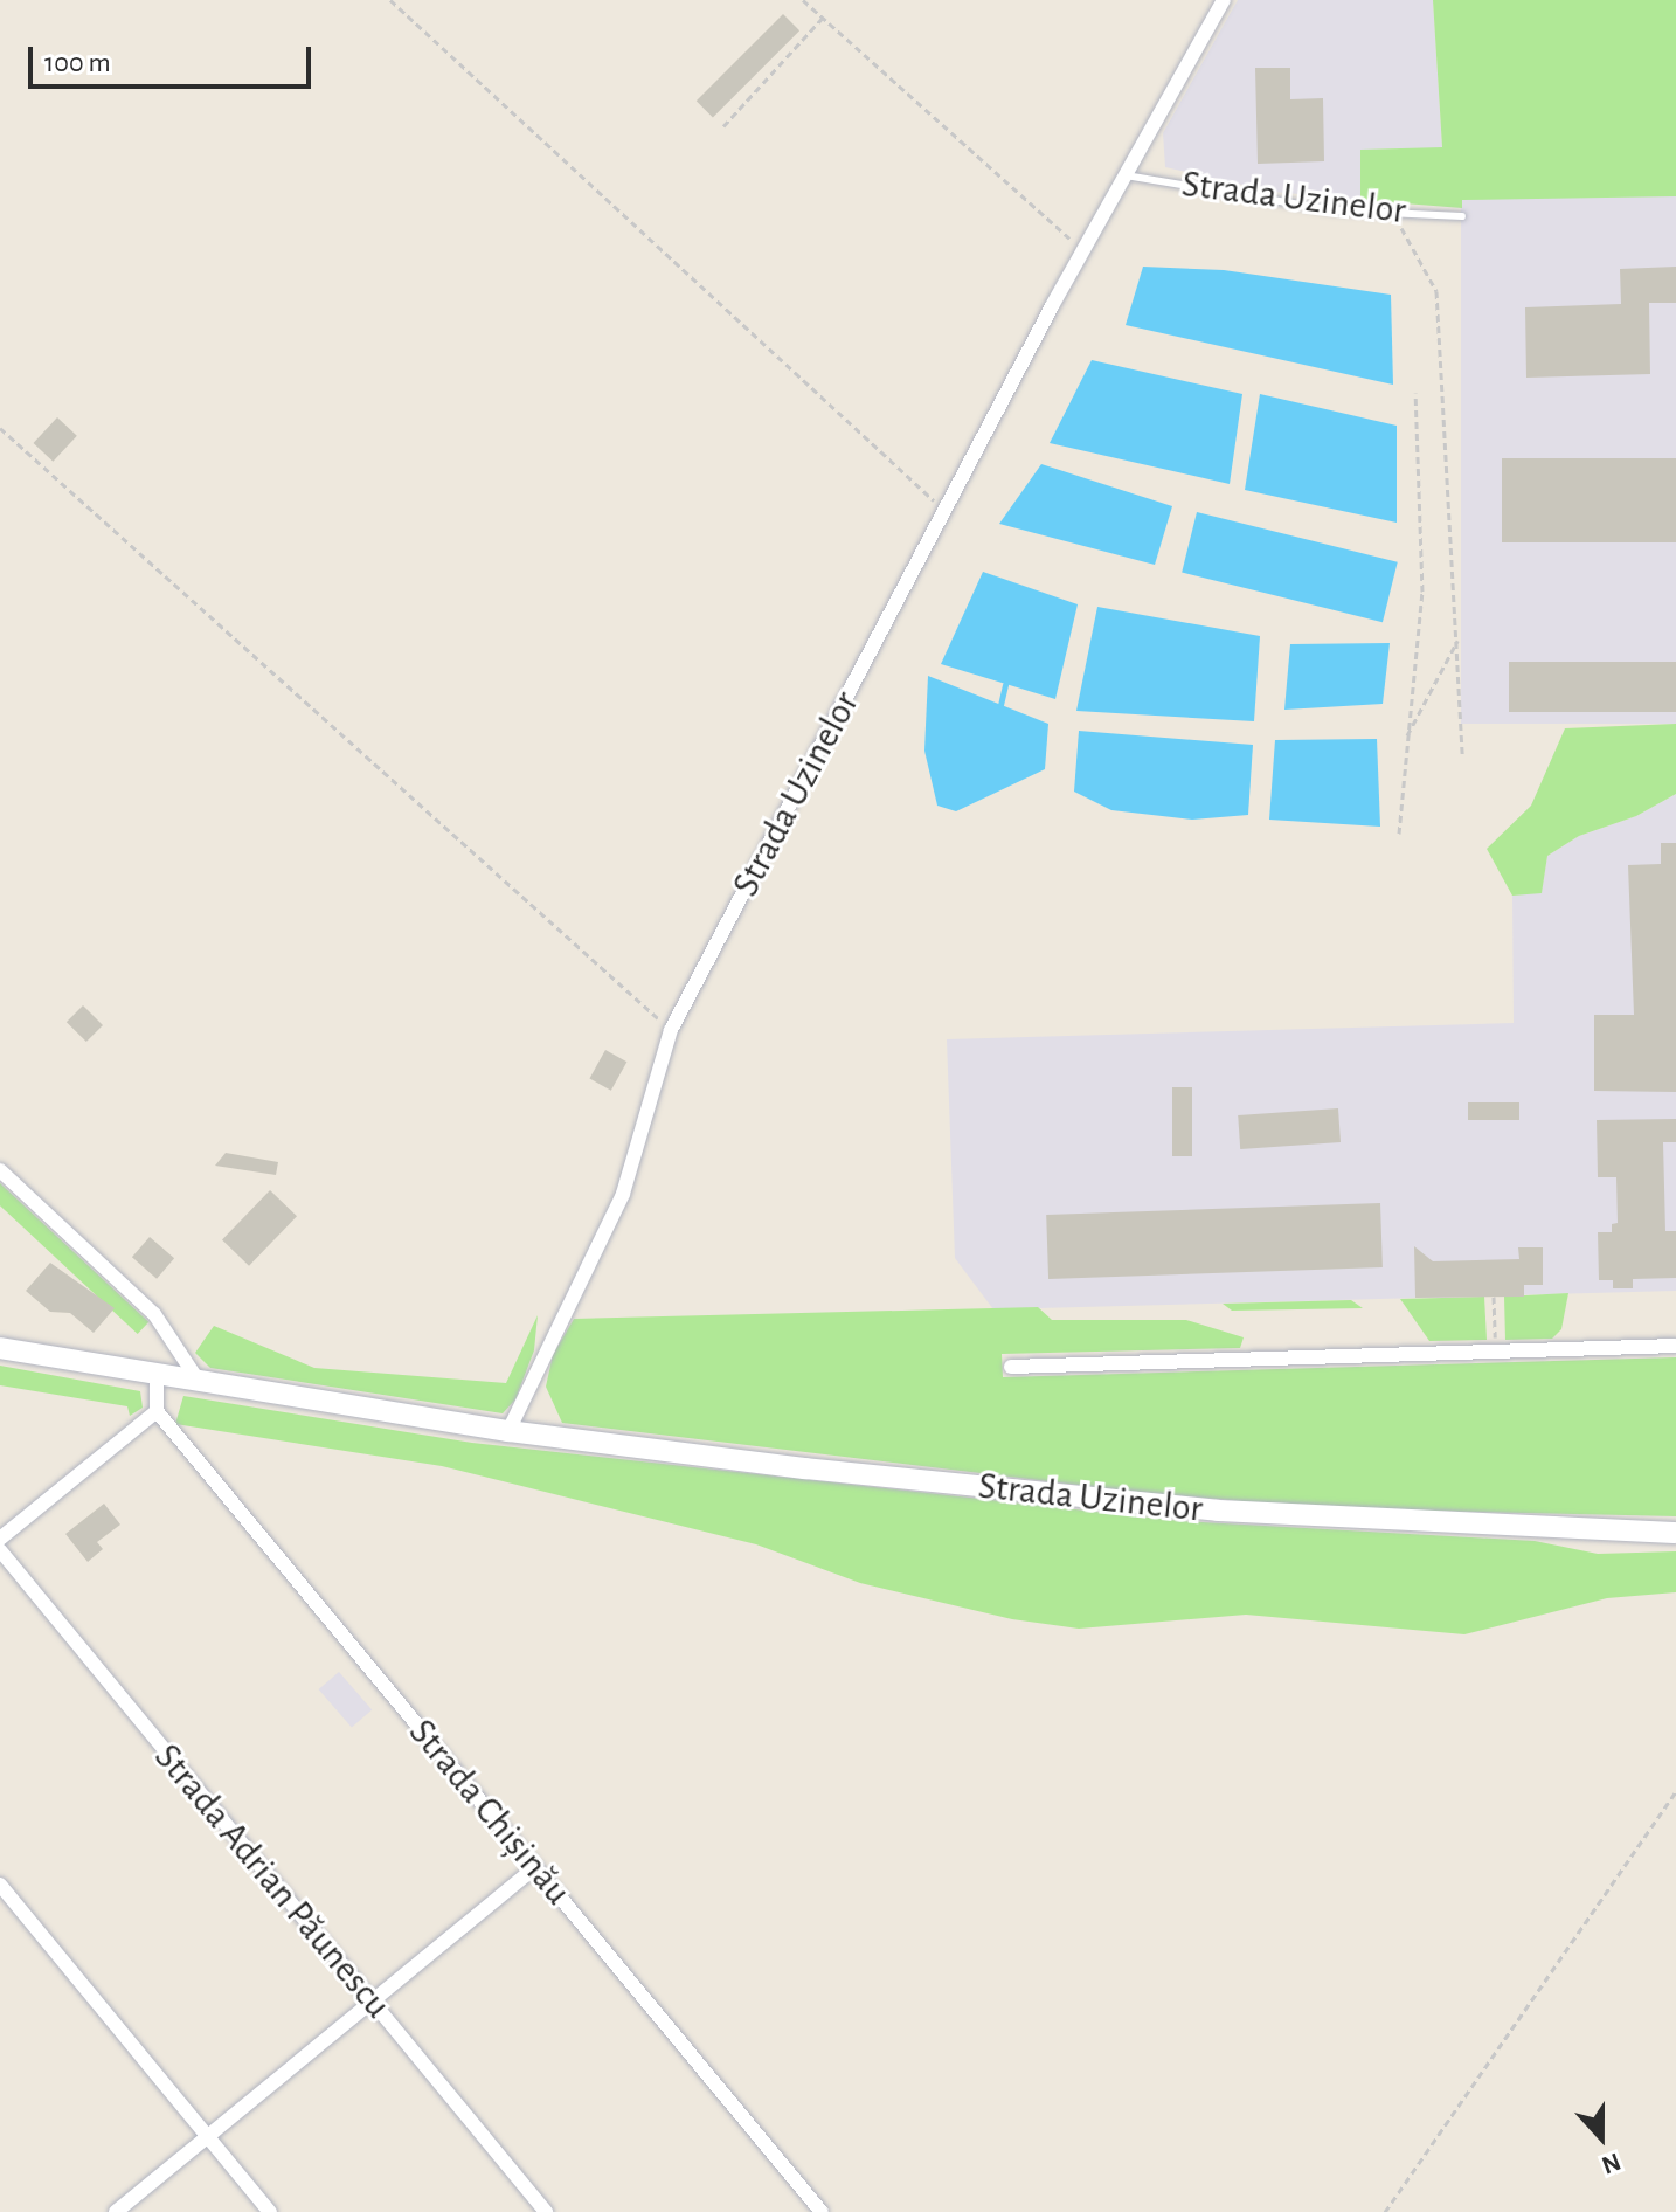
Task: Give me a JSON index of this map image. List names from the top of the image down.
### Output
{
  "streets": {
    "street": ["Strada Uzinelor", "Strada Chișinău", "Strada Adrian Păunescu"]
  },
  "scale_bar": "100 m",
  "north": "bottom"
}
